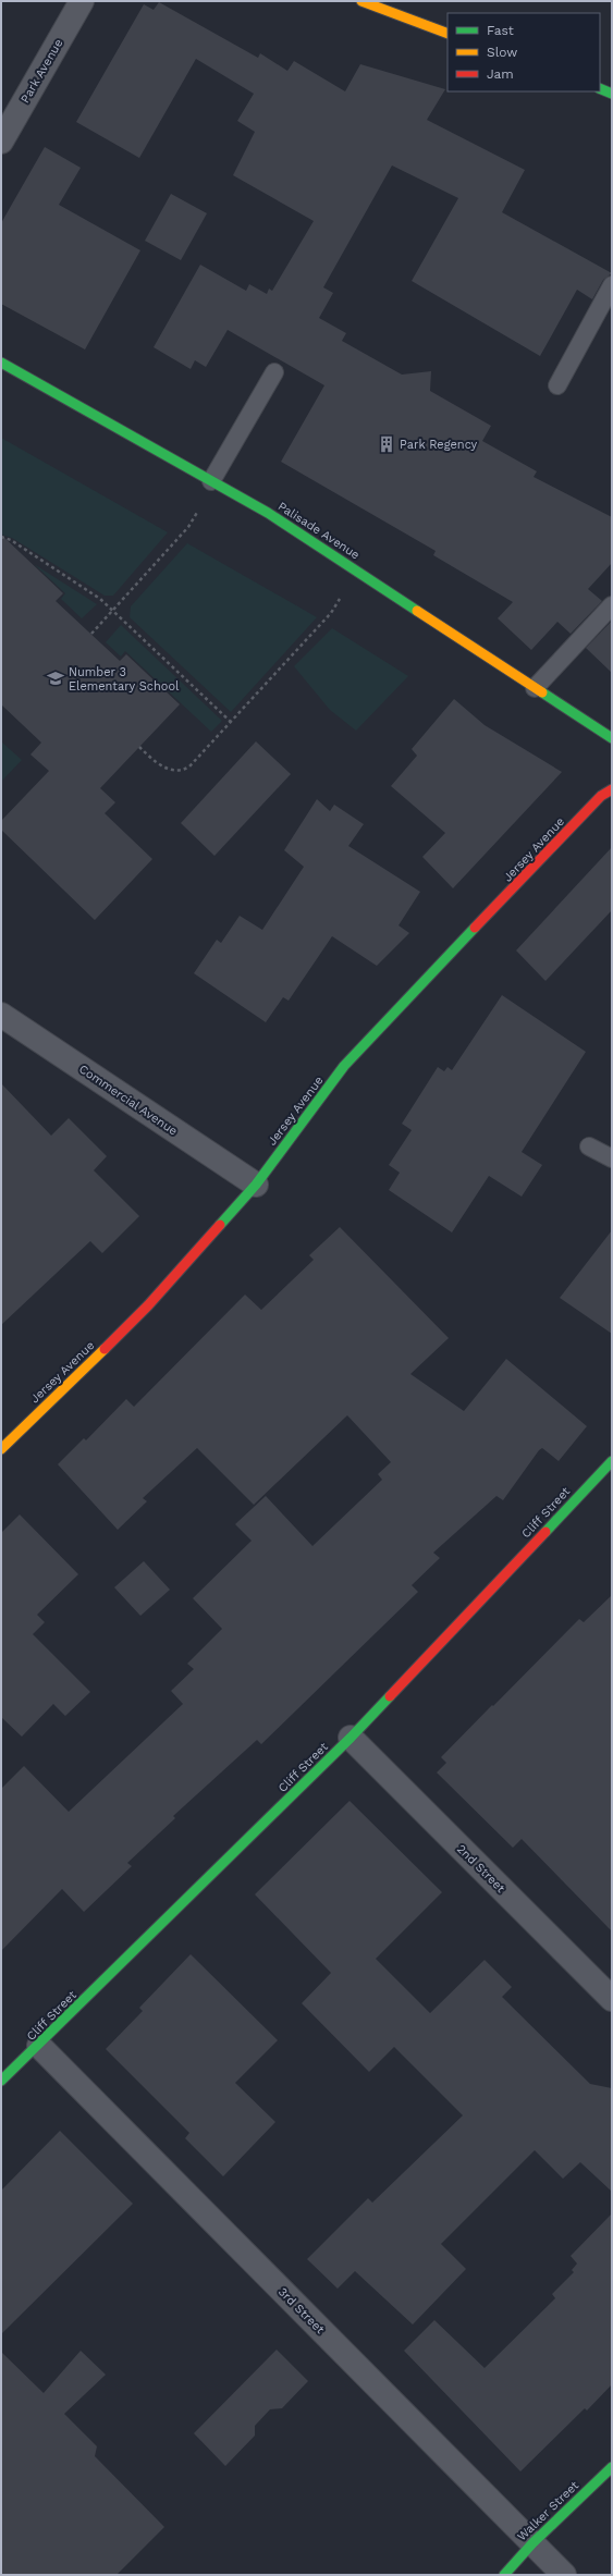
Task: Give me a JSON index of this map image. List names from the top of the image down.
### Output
{
  "streets": {
    "street": [
      "Park Avenue",
      "Palisade Avenue",
      "Jersey Avenue",
      "Commercial Avenue",
      "Cliff Street",
      "2nd Street",
      "3rd Street",
      "Walker Street"
    ]
  },
  "crossings": [
    ["Jersey Avenue", "Commercial Avenue"],
    ["Cliff Street", "2nd Street"],
    ["Cliff Street", "3rd Street"],
    ["3rd Street", "Walker Street"]
  ],
  "places": {
    "building": ["Park Regency"],
    "school or university": ["Number 3 Elementary School"]
  },
  "legend": ["Fast", "Slow", "Jam"]
}
